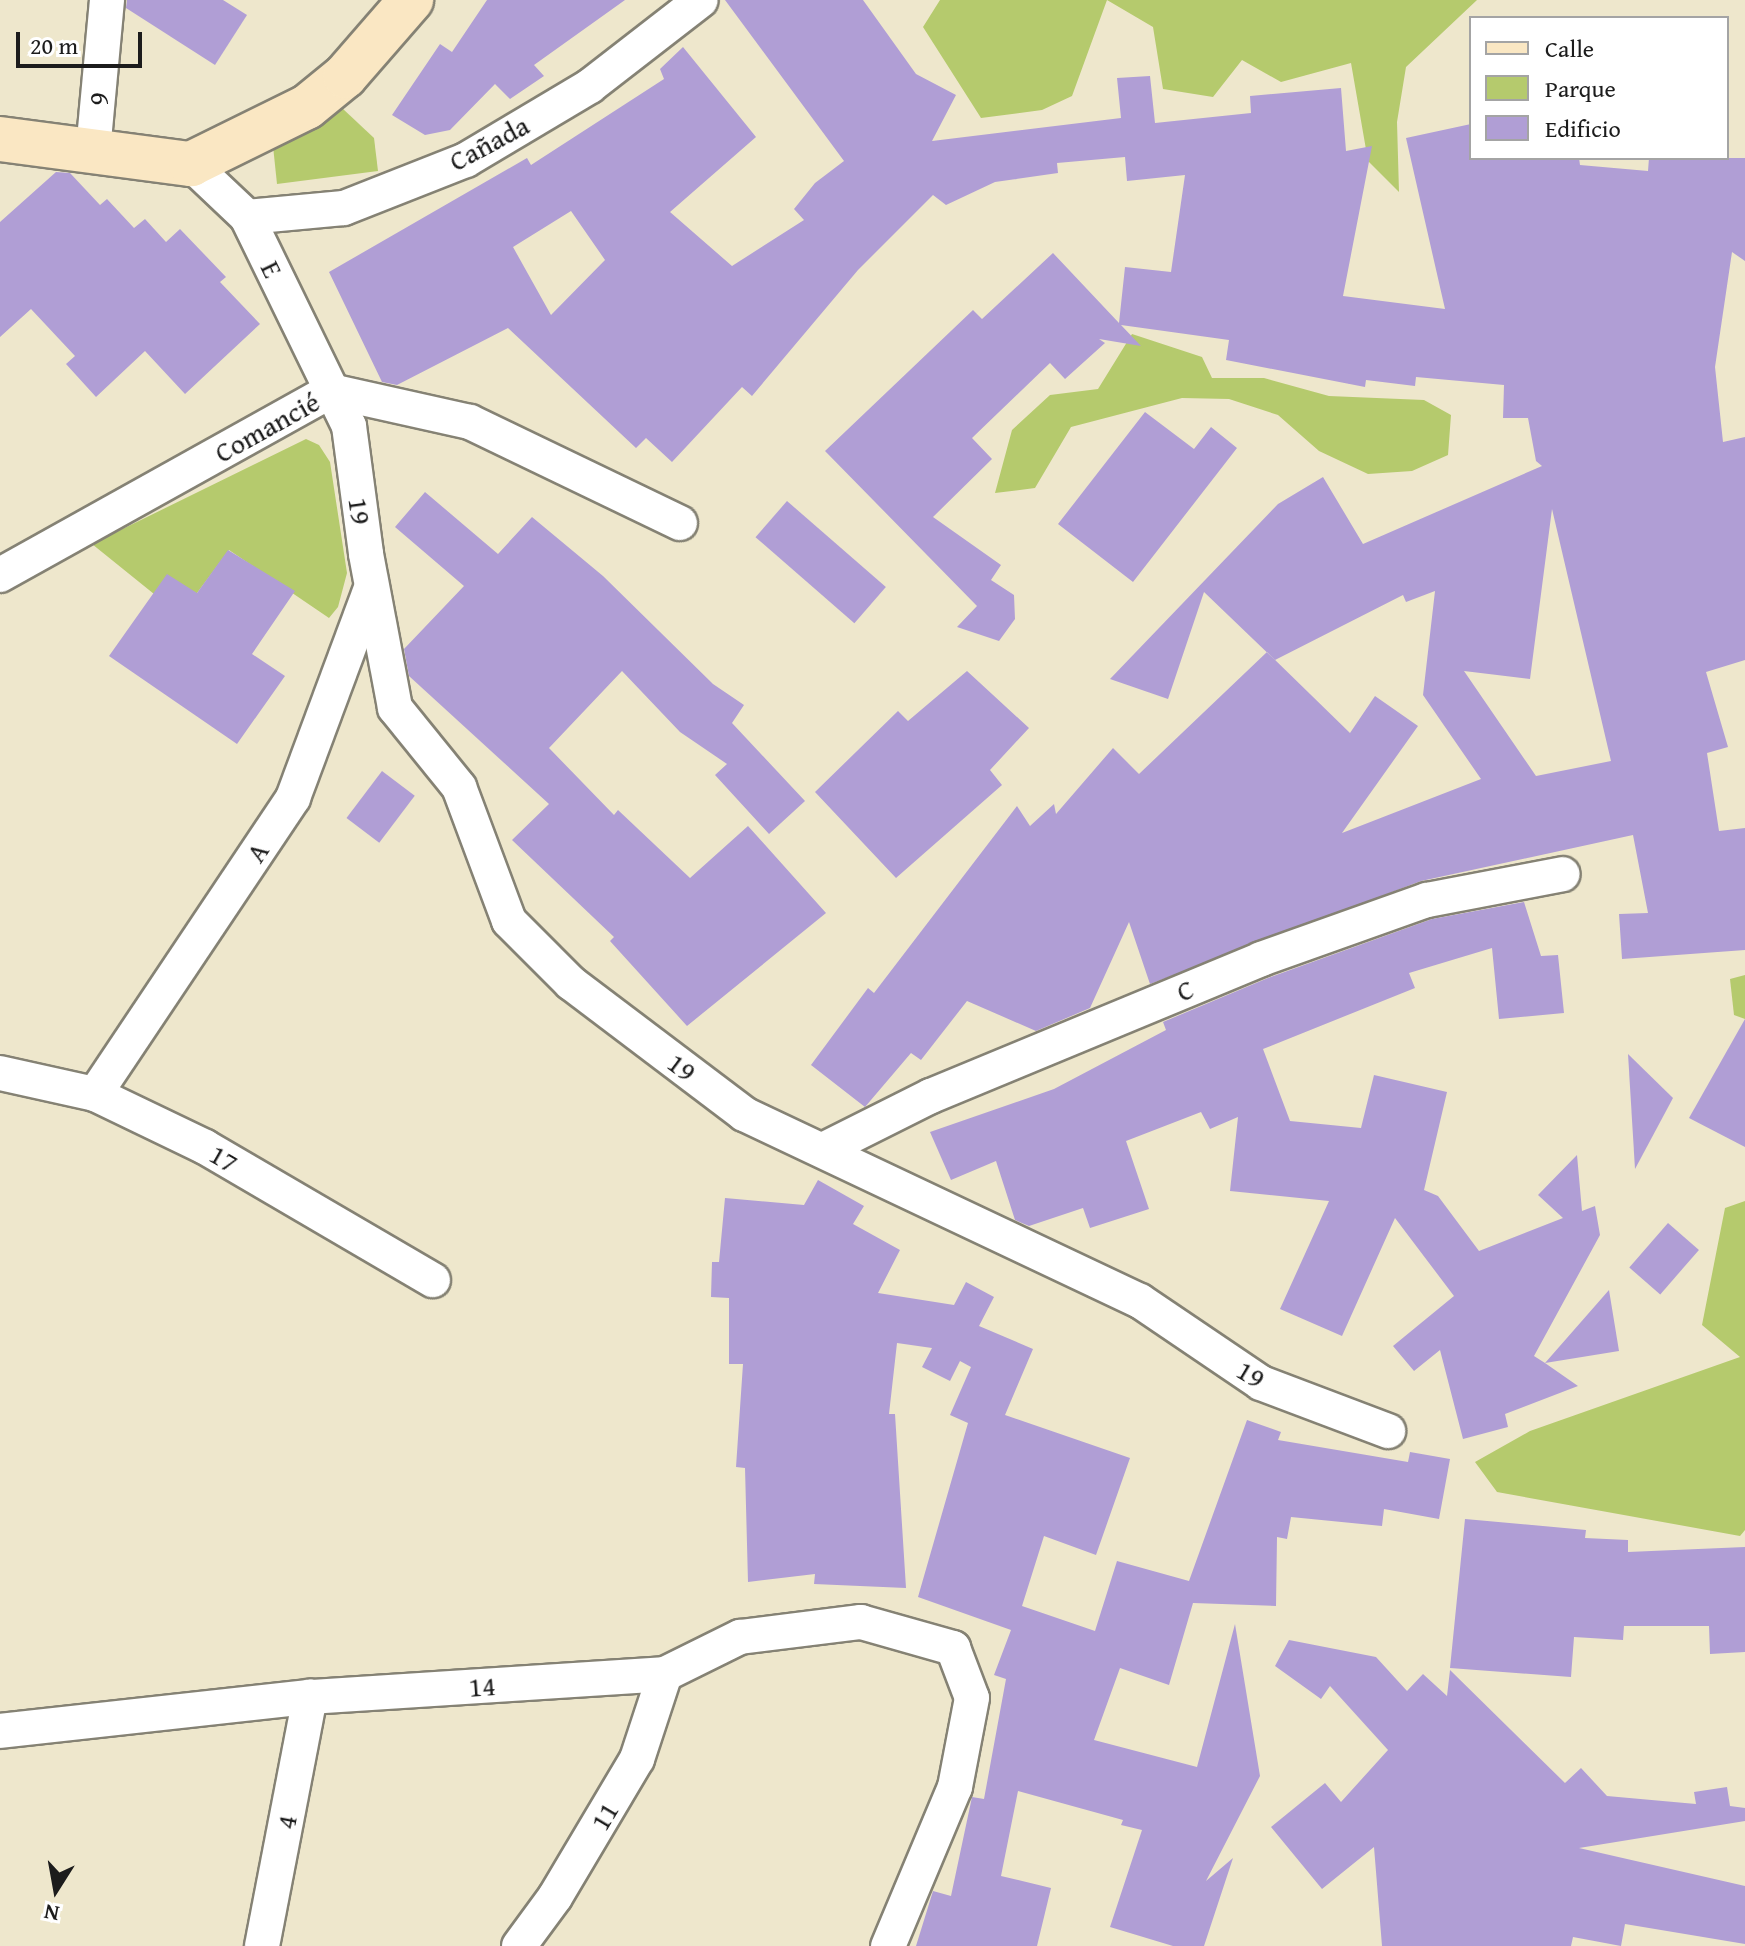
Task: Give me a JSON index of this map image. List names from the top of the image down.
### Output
{
  "streets": {
    "street": [
      "9",
      "Cañada",
      "E",
      "Comancié",
      "19",
      "A",
      "C",
      "17",
      "14",
      "11",
      "4"
    ]
  },
  "crossings": [
    ["Cañada", "E"],
    ["E", "Comancié"],
    ["E", "19"],
    ["Comancié", "19"],
    ["19", "A"],
    ["19", "C"],
    ["A", "17"],
    ["14", "11"],
    ["14", "4"]
  ],
  "legend": ["Calle", "Parque", "Edificio"],
  "scale_bar": "20 m",
  "north": "bottom"
}
